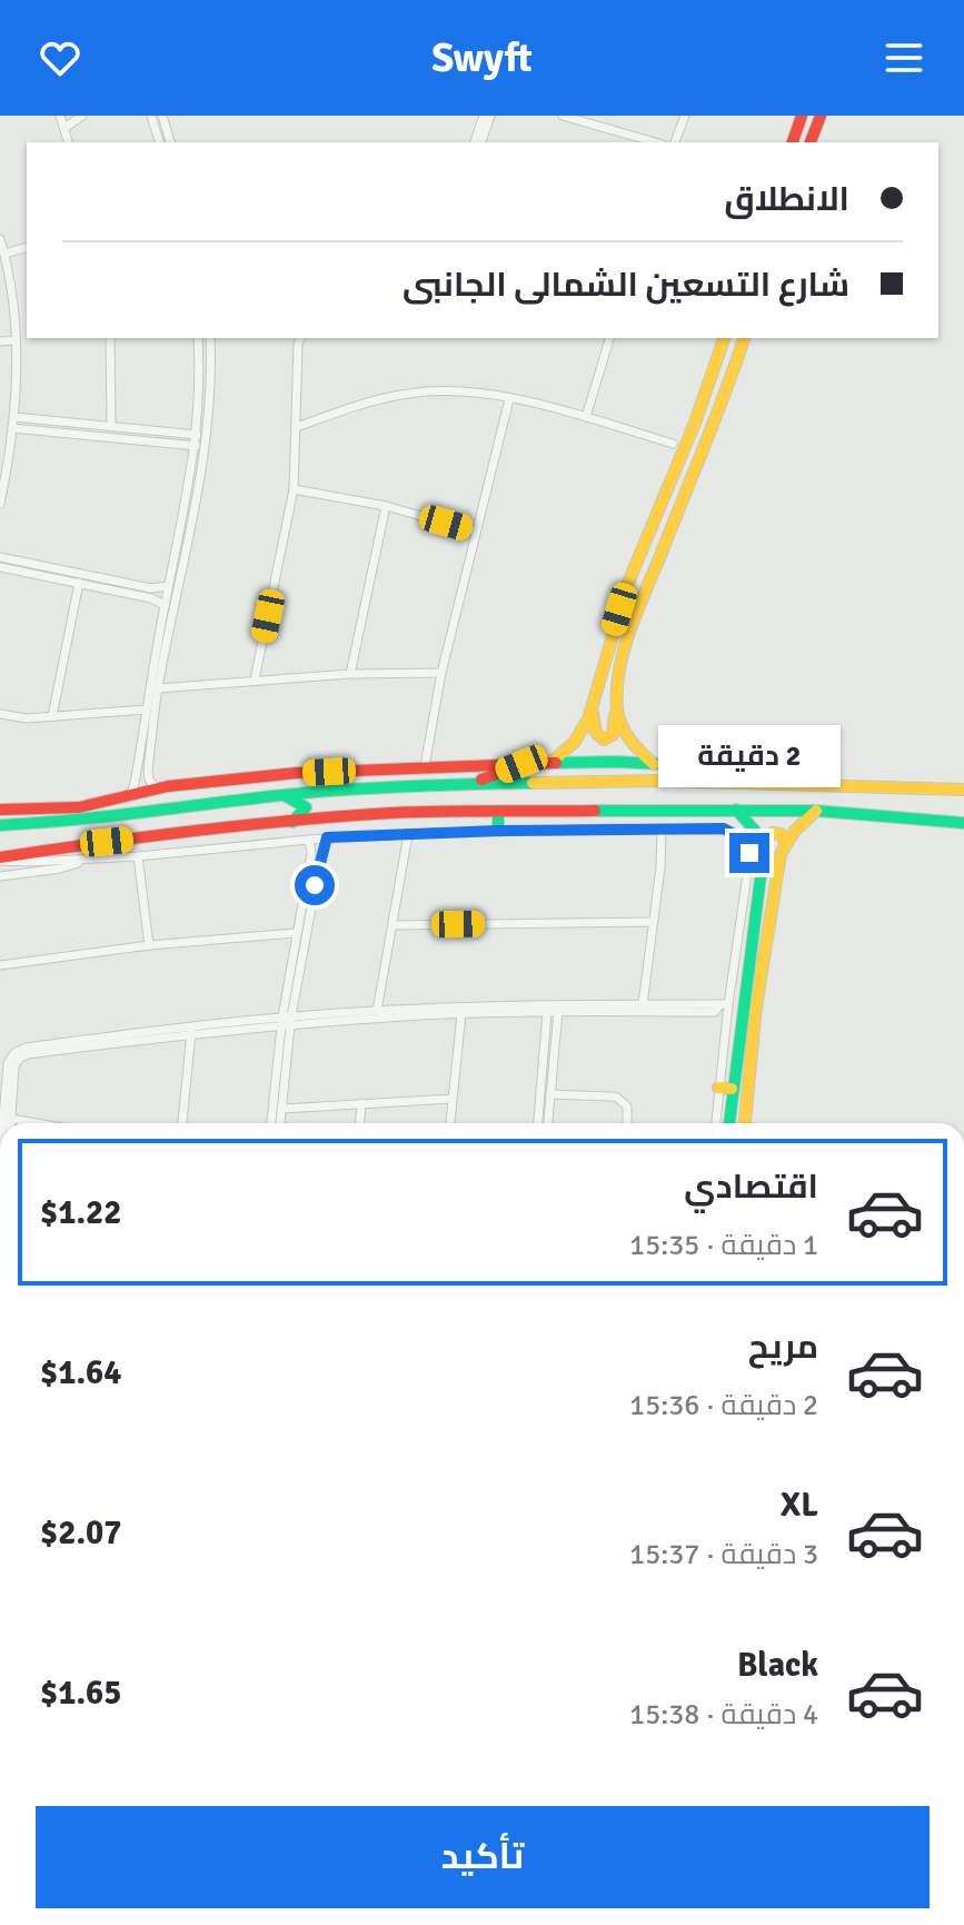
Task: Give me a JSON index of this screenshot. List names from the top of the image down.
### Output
{
  "page": {
    "header": "Swyft",
    "banner": ["الانطلاق", "شارع التسعين الشمالى الجانبى"],
    "bubble": "2 دقيقة",
    "list": [
      {
        "name": "اقتصادي",
        "note": "1 دقيقة · 15:35",
        "value": "$1.22"
      },
      {
        "name": "مريح",
        "note": "2 دقيقة · 15:36",
        "value": "$1.64"
      },
      {
        "name": "XL",
        "note": "3 دقيقة · 15:37",
        "value": "$2.07"
      },
      {
        "name": "Black",
        "note": "4 دقيقة · 15:38",
        "value": "$1.65"
      }
    ],
    "buttons": "تأكيد"
  }
}
